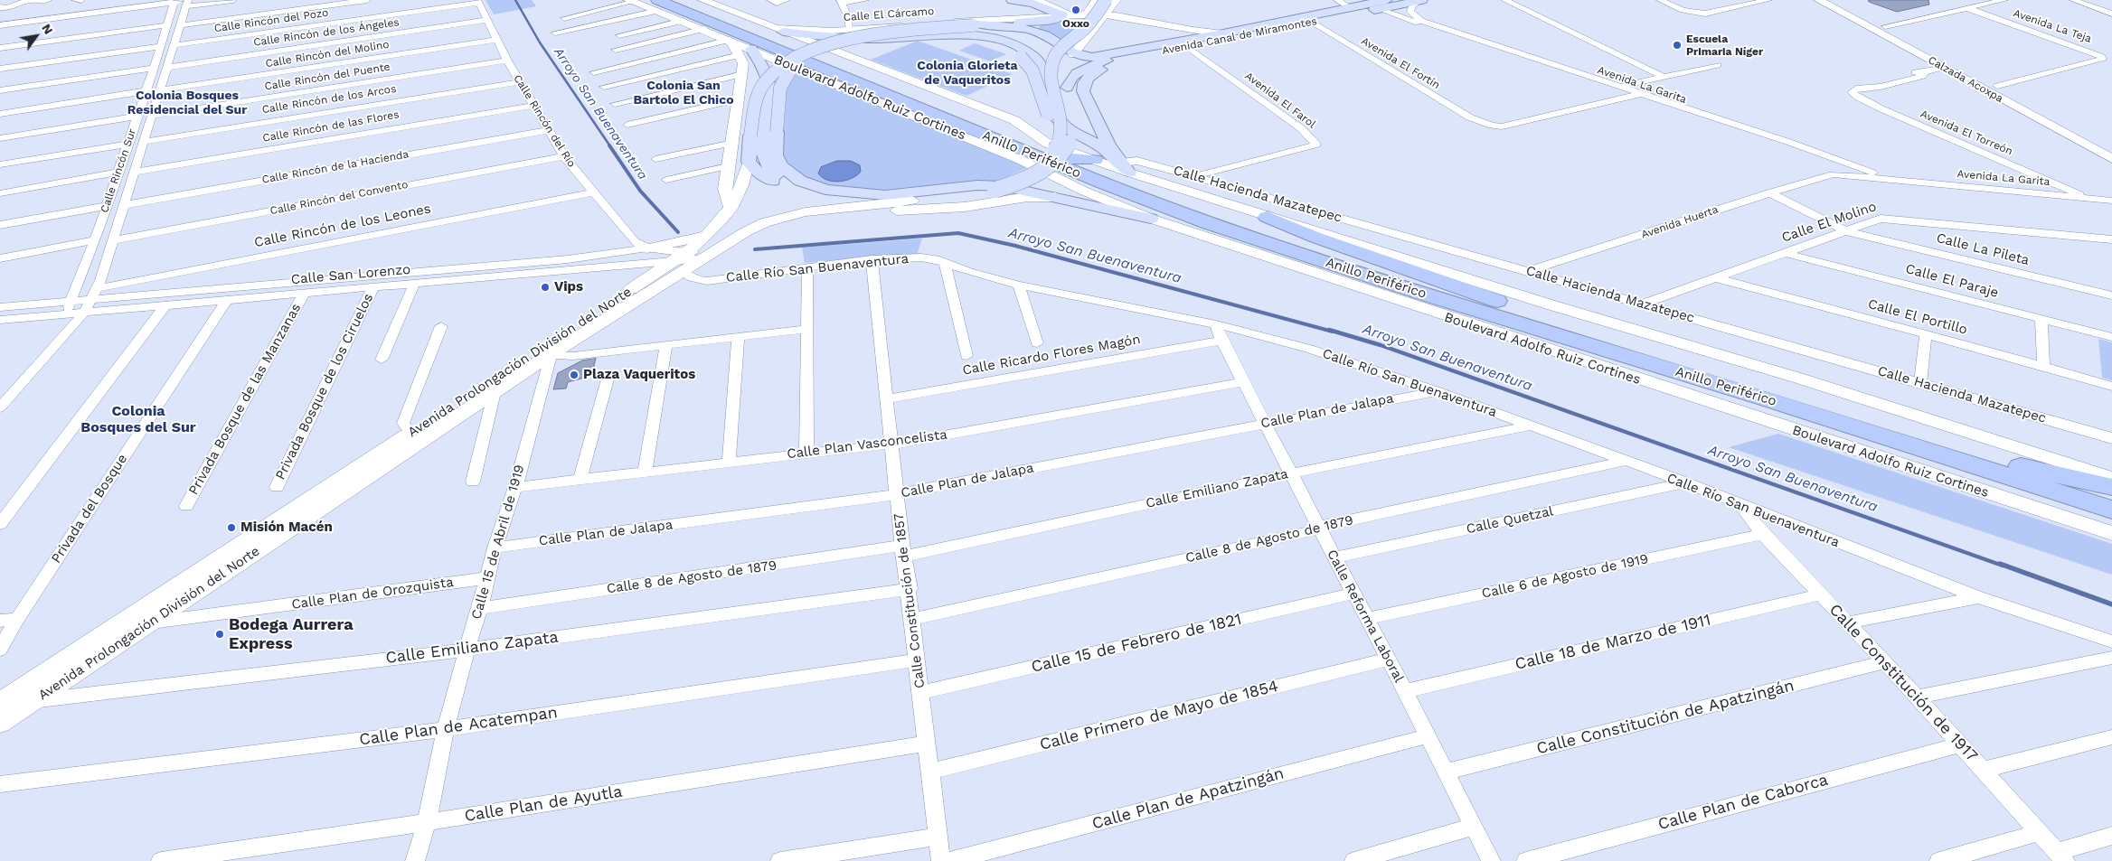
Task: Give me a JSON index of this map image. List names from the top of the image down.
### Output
{
  "streets": {
    "highway": ["Anillo Periférico"],
    "main road": [
      "Avenida Canal de Miramontes",
      "Calzada Acoxpa",
      "Boulevard Adolfo Ruiz Cortines",
      "Avenida Prolongación División del Norte"
    ],
    "street": [
      "Calle El Cárcamo",
      "Calle Rincón del Pozo",
      "Avenida La Teja",
      "Calle Rincón de los Ángeles",
      "Calle Rincón del Molino",
      "Avenida El Fortín",
      "Calle Rincón del Puente",
      "Avenida La Garita",
      "Calle Rincón de los Arcos",
      "Avenida El Farol",
      "Calle Rincón del Río",
      "Calle Rincón de las Flores",
      "Avenida El Torreón",
      "Calle Rincón de la Hacienda",
      "Calle Rincón Sur",
      "Calle Hacienda Mazatepec",
      "Calle Rincón del Convento",
      "Avenida Huerta",
      "Calle El Molino",
      "Calle Rincón de los Leones",
      "Calle La Pileta",
      "Calle Río San Buenaventura",
      "Calle San Lorenzo",
      "Calle El Paraje",
      "Calle El Portillo",
      "Calle Ricardo Flores Magón",
      "Privada Bosque de los Ciruelos",
      "Privada Bosque de las Manzanas",
      "Calle Plan de Jalapa",
      "Calle Plan Vasconcelista",
      "Calle Emiliano Zapata",
      "Privada del Bosque",
      "Calle Quetzal",
      "Calle 8 de Agosto de 1879",
      "Calle 15 de Abril de 1919",
      "Calle 6 de Agosto de 1919",
      "Calle Plan de Orozquista",
      "Calle Constitución de 1857",
      "Calle Reforma Laboral",
      "Calle 18 de Marzo de 1911",
      "Calle 15 de Febrero de 1821",
      "Calle Constitución de 1917",
      "Calle Primero de Mayo de 1854",
      "Calle Constitución de Apatzingán",
      "Calle Plan de Acatempan",
      "Calle Plan de Apatzingán",
      "Calle Plan de Caborca",
      "Calle Plan de Ayutla"
    ]
  },
  "crossings": [
    ["Calle El Cárcamo", "Avenida Canal de Miramontes"],
    ["Calle El Cárcamo", "Boulevard Adolfo Ruiz Cortines"],
    ["Calle Rincón del Pozo", "Calle Rincón del Río"],
    ["Calle Rincón del Pozo", "Calle Rincón Sur"],
    ["Avenida La Teja", "Calzada Acoxpa"],
    ["Calle Rincón de los Ángeles", "Calle Rincón del Río"],
    ["Calle Rincón de los Ángeles", "Calle Rincón Sur"],
    ["Avenida Canal de Miramontes", "Avenida El Fortín"],
    ["Avenida Canal de Miramontes", "Avenida La Garita"],
    ["Calle Rincón del Molino", "Calle Rincón del Río"],
    ["Calle Rincón del Molino", "Calle Rincón Sur"],
    ["Avenida El Fortín", "Avenida La Garita"],
    ["Calle Rincón del Puente", "Calle Rincón del Río"],
    ["Calle Rincón del Puente", "Calle Rincón Sur"],
    ["Calzada Acoxpa", "Avenida El Torreón"],
    ["Avenida La Garita", "Avenida El Torreón"],
    ["Avenida La Garita", "Avenida Huerta"],
    ["Boulevard Adolfo Ruiz Cortines", "Anillo Periférico"],
    ["Calle Rincón de los Arcos", "Calle Rincón del Río"],
    ["Calle Rincón de los Arcos", "Calle Rincón Sur"],
    ["Avenida El Farol", "Calle Hacienda Mazatepec"],
    ["Calle Rincón del Río", "Calle Rincón de las Flores"],
    ["Calle Rincón del Río", "Calle Rincón de la Hacienda"],
    ["Calle Rincón del Río", "Calle Rincón del Convento"],
    ["Calle Rincón del Río", "Calle Rincón de los Leones"],
    ["Calle Rincón del Río", "Calle San Lorenzo"],
    ["Calle Rincón de las Flores", "Calle Rincón Sur"],
    ["Calle Rincón de la Hacienda", "Calle Rincón Sur"],
    ["Calle Rincón Sur", "Calle Rincón del Convento"],
    ["Calle Rincón Sur", "Calle Rincón de los Leones"],
    ["Calle Rincón Sur", "Calle San Lorenzo"],
    ["Calle Hacienda Mazatepec", "Avenida Huerta"],
    ["Calle Hacienda Mazatepec", "Calle El Molino"],
    ["Avenida Huerta", "Calle La Pileta"],
    ["Calle El Molino", "Calle La Pileta"],
    ["Calle El Molino", "Calle El Paraje"],
    ["Calle El Molino", "Calle El Portillo"],
    ["Calle Rincón de los Leones", "Calle San Lorenzo"],
    ["Calle Río San Buenaventura", "Calle San Lorenzo"],
    ["Calle Río San Buenaventura", "Avenida Prolongación División del Norte"],
    ["Calle Río San Buenaventura", "Calle Plan de Jalapa"],
    ["Calle Río San Buenaventura", "Calle Emiliano Zapata"],
    ["Calle Río San Buenaventura", "Calle Quetzal"],
    ["Calle Río San Buenaventura", "Calle 8 de Agosto de 1879"],
    ["Calle Río San Buenaventura", "Calle Constitución de 1857"],
    ["Calle Río San Buenaventura", "Calle Reforma Laboral"],
    ["Calle Río San Buenaventura", "Calle Constitución de 1917"],
    ["Calle San Lorenzo", "Avenida Prolongación División del Norte"],
    ["Calle San Lorenzo", "Privada Bosque de los Ciruelos"],
    ["Calle San Lorenzo", "Privada Bosque de las Manzanas"],
    ["Calle San Lorenzo", "Privada del Bosque"],
    ["Calle Ricardo Flores Magón", "Calle Constitución de 1857"],
    ["Calle Ricardo Flores Magón", "Calle Reforma Laboral"],
    ["Avenida Prolongación División del Norte", "Calle Emiliano Zapata"],
    ["Avenida Prolongación División del Norte", "Calle 15 de Abril de 1919"],
    ["Avenida Prolongación División del Norte", "Calle Plan de Orozquista"],
    ["Calle Plan de Jalapa", "Calle 15 de Abril de 1919"],
    ["Calle Plan de Jalapa", "Calle Constitución de 1857"],
    ["Calle Plan de Jalapa", "Calle Reforma Laboral"],
    ["Calle Plan Vasconcelista", "Calle 15 de Abril de 1919"],
    ["Calle Plan Vasconcelista", "Calle Constitución de 1857"],
    ["Calle Plan Vasconcelista", "Calle Reforma Laboral"],
    ["Calle Emiliano Zapata", "Calle 8 de Agosto de 1879"],
    ["Calle Emiliano Zapata", "Calle 15 de Abril de 1919"],
    ["Calle Emiliano Zapata", "Calle Constitución de 1857"],
    ["Calle Emiliano Zapata", "Calle Reforma Laboral"],
    ["Calle Quetzal", "Calle Reforma Laboral"],
    ["Calle 8 de Agosto de 1879", "Calle 15 de Abril de 1919"],
    ["Calle 8 de Agosto de 1879", "Calle Constitución de 1857"],
    ["Calle 8 de Agosto de 1879", "Calle Reforma Laboral"],
    ["Calle 15 de Abril de 1919", "Calle Plan de Orozquista"],
    ["Calle 15 de Abril de 1919", "Calle Plan de Acatempan"],
    ["Calle 15 de Abril de 1919", "Calle Plan de Ayutla"],
    ["Calle 6 de Agosto de 1919", "Calle Reforma Laboral"],
    ["Calle 6 de Agosto de 1919", "Calle Constitución de 1917"],
    ["Calle Constitución de 1857", "Calle 15 de Febrero de 1821"],
    ["Calle Constitución de 1857", "Calle Primero de Mayo de 1854"],
    ["Calle Constitución de 1857", "Calle Plan de Acatempan"],
    ["Calle Constitución de 1857", "Calle Plan de Ayutla"],
    ["Calle Reforma Laboral", "Calle 18 de Marzo de 1911"],
    ["Calle Reforma Laboral", "Calle 15 de Febrero de 1821"],
    ["Calle Reforma Laboral", "Calle Primero de Mayo de 1854"],
    ["Calle Reforma Laboral", "Calle Constitución de Apatzingán"],
    ["Calle Reforma Laboral", "Calle Plan de Apatzingán"],
    ["Calle 18 de Marzo de 1911", "Calle Constitución de 1917"],
    ["Calle Constitución de 1917", "Calle Constitución de Apatzingán"],
    ["Calle Constitución de 1917", "Calle Plan de Caborca"]
  ],
  "districts": [
    "Colonia Glorieta de Vaqueritos",
    "Colonia San Bartolo El Chico",
    "Colonia Bosques Residencial del Sur",
    "Colonia Bosques del Sur"
  ],
  "water": ["Arroyo San Buenaventura"],
  "places": [
    "Oxxo",
    "Escuela Primaria Níger",
    "Vips",
    "Plaza Vaqueritos",
    "Misión Macén",
    "Bodega Aurrera Express"
  ],
  "north": "top right"
}
